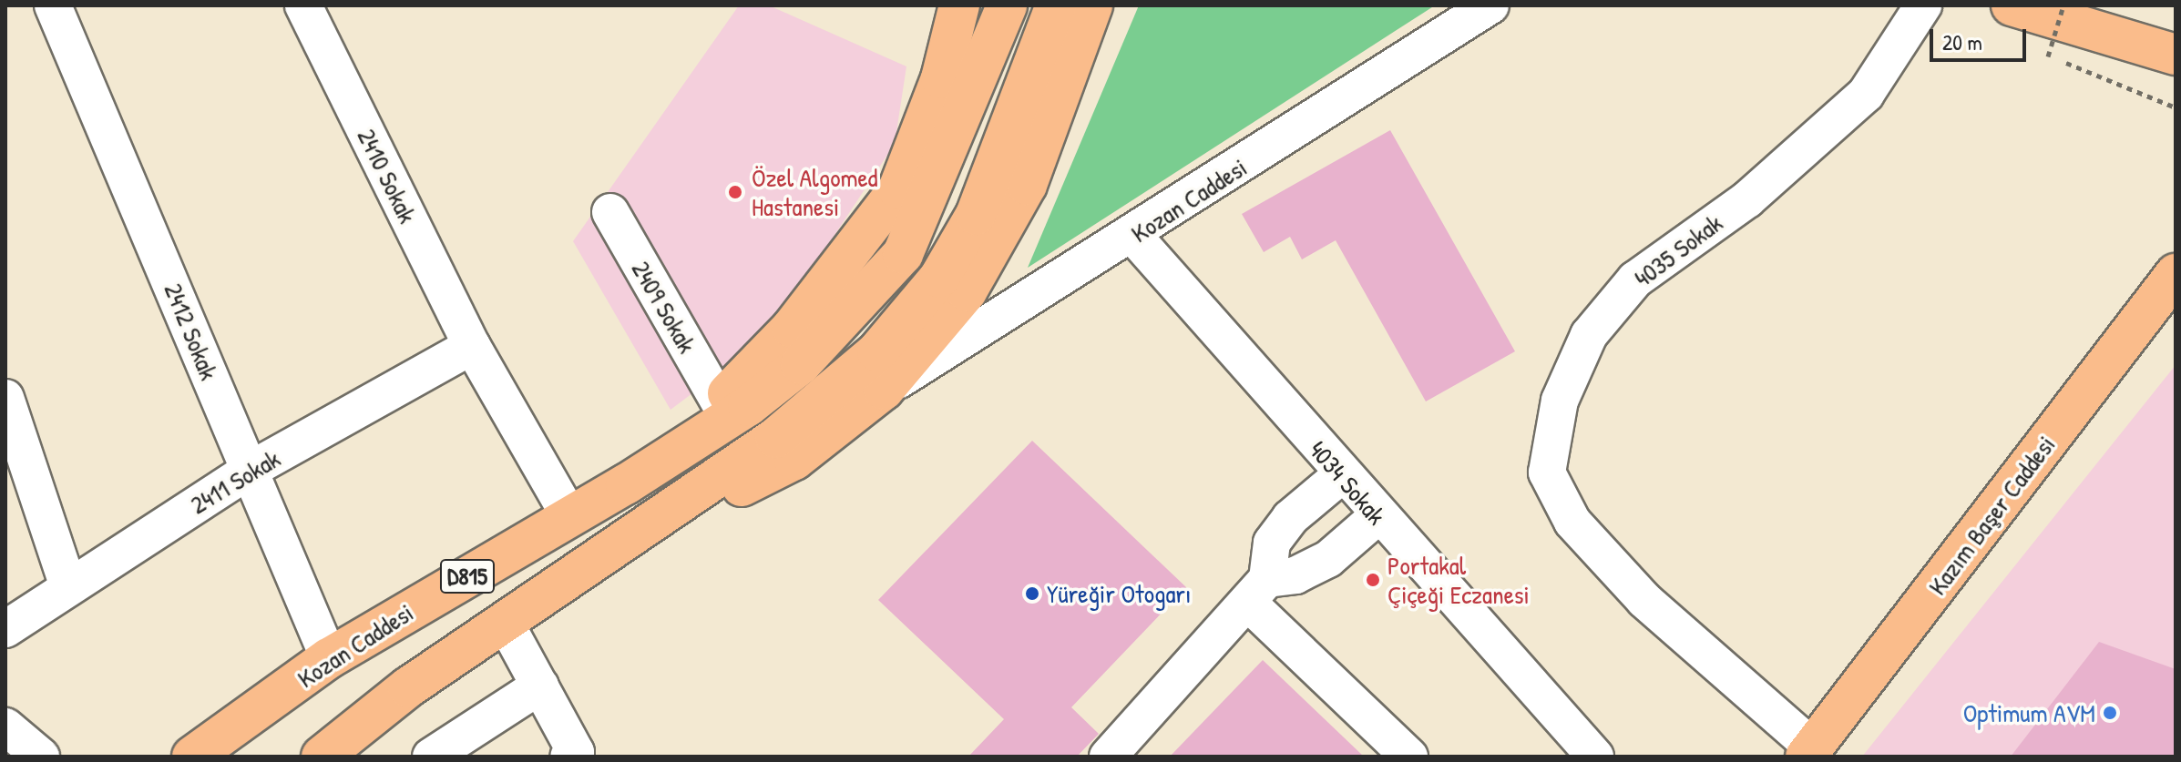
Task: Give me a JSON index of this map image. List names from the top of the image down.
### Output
{
  "streets": {
    "main road": ["Kozan Caddesi", "Kazım Başer Caddesi", "D815"],
    "street": [
      "2410 Sokak",
      "4035 Sokak",
      "2409 Sokak",
      "2412 Sokak",
      "2411 Sokak",
      "4034 Sokak"
    ]
  },
  "crossings": [
    ["2410 Sokak", "Kozan Caddesi"],
    ["2410 Sokak", "2411 Sokak"],
    ["Kozan Caddesi", "2409 Sokak"],
    ["Kozan Caddesi", "2412 Sokak"],
    ["Kozan Caddesi", "4034 Sokak"],
    ["4035 Sokak", "Kazım Başer Caddesi"],
    ["2412 Sokak", "2411 Sokak"]
  ],
  "places": [
    "Özel Algomed Hastanesi",
    "Portakal Çiçeği Eczanesi",
    "Yüreğir Otogarı",
    "Optimum AVM"
  ],
  "scale_bar": "20 m"
}
